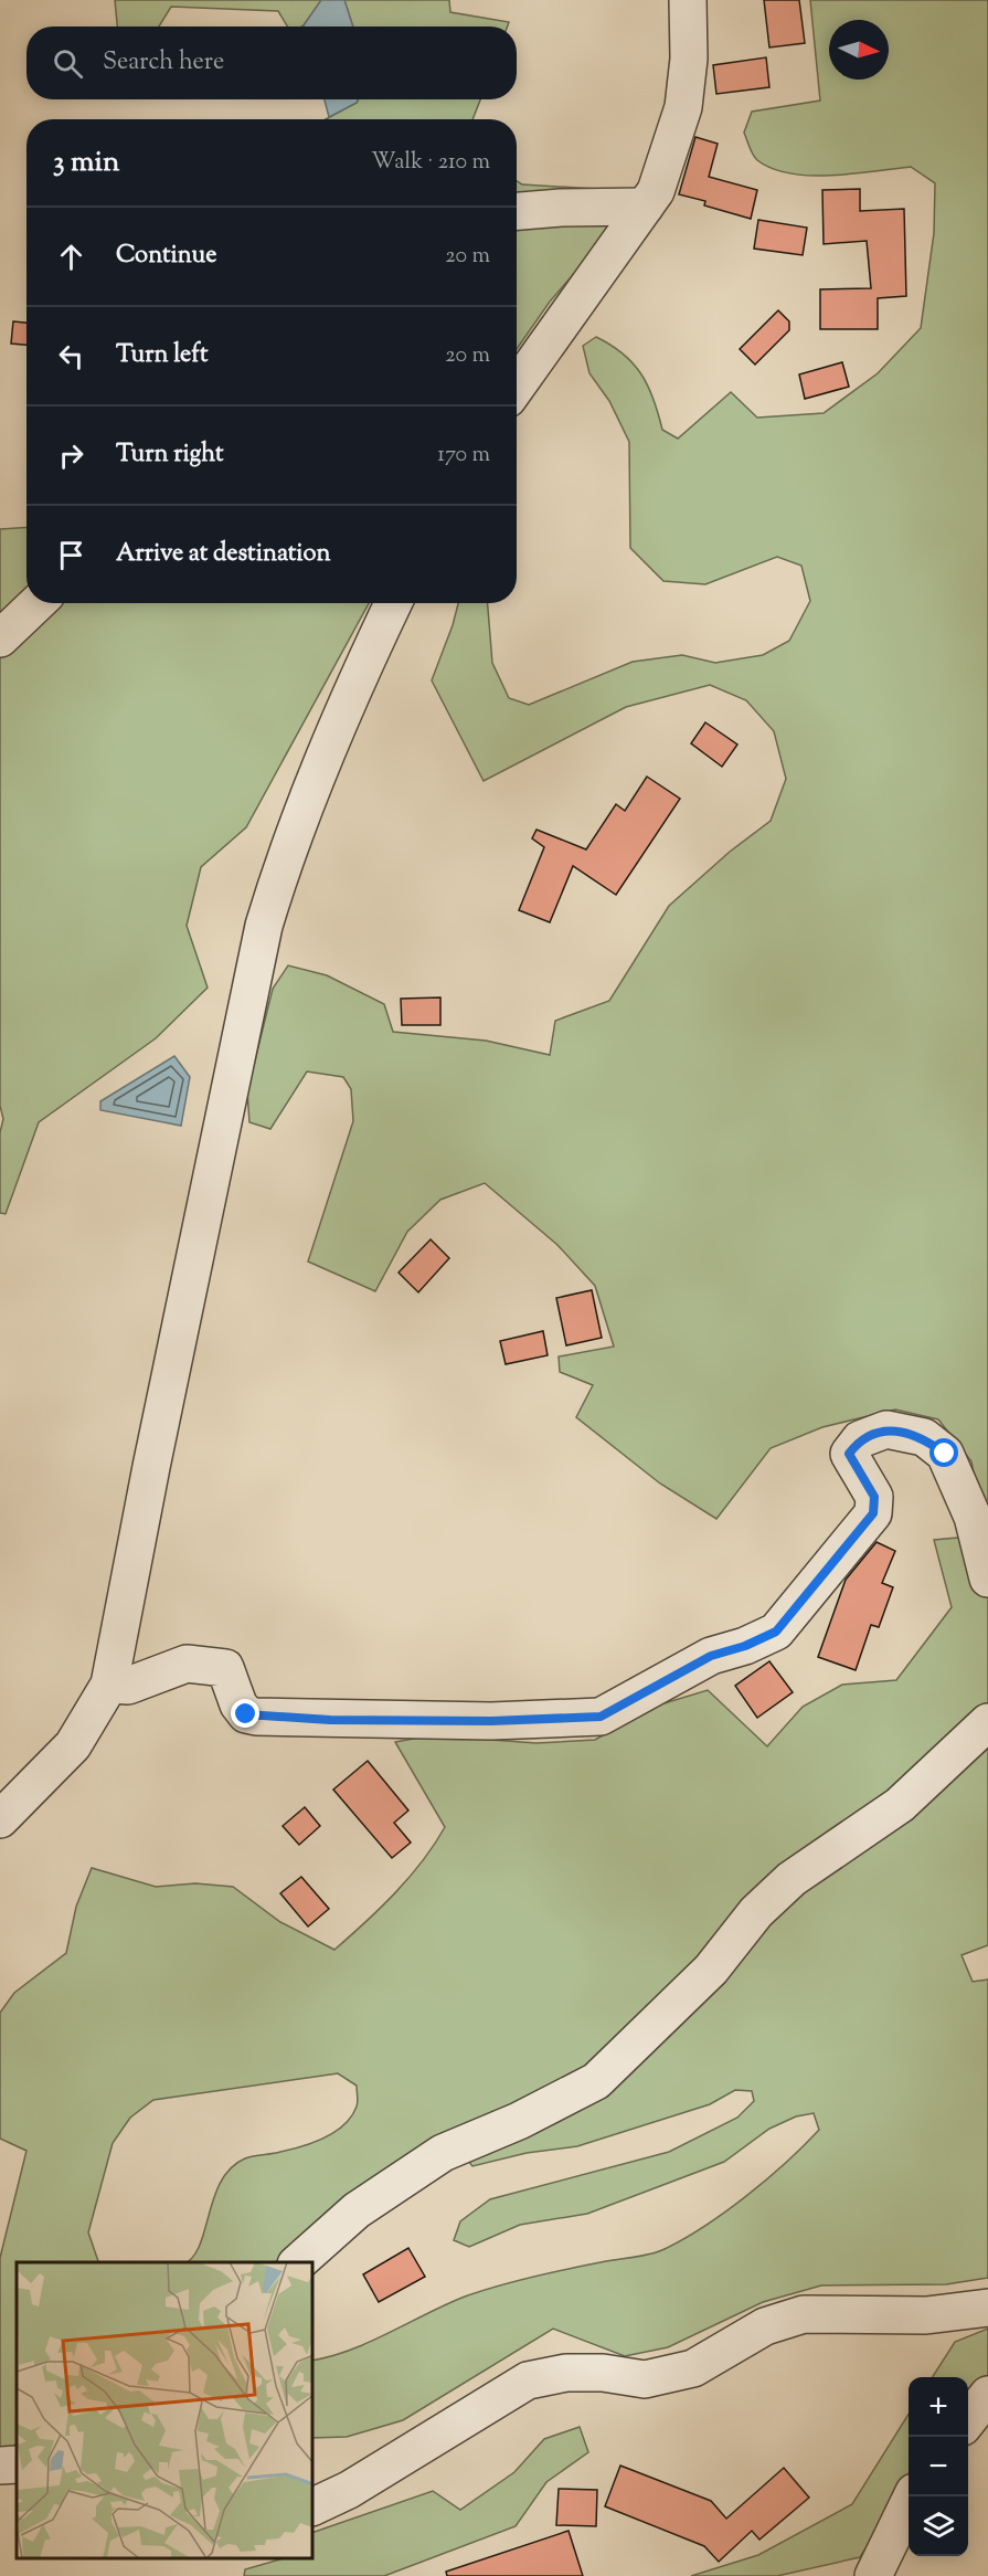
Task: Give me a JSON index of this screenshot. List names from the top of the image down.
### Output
{
  "north": "right",
  "page": {
    "search": "Search here",
    "heading": ["3 min", "Walk · 210 m"],
    "list": [
      ["Continue", "20 m"],
      ["Turn left", "20 m"],
      ["Turn right", "170 m"],
      "Arrive at destination"
    ],
    "map_buttons": ["+", "−"]
  }
}
